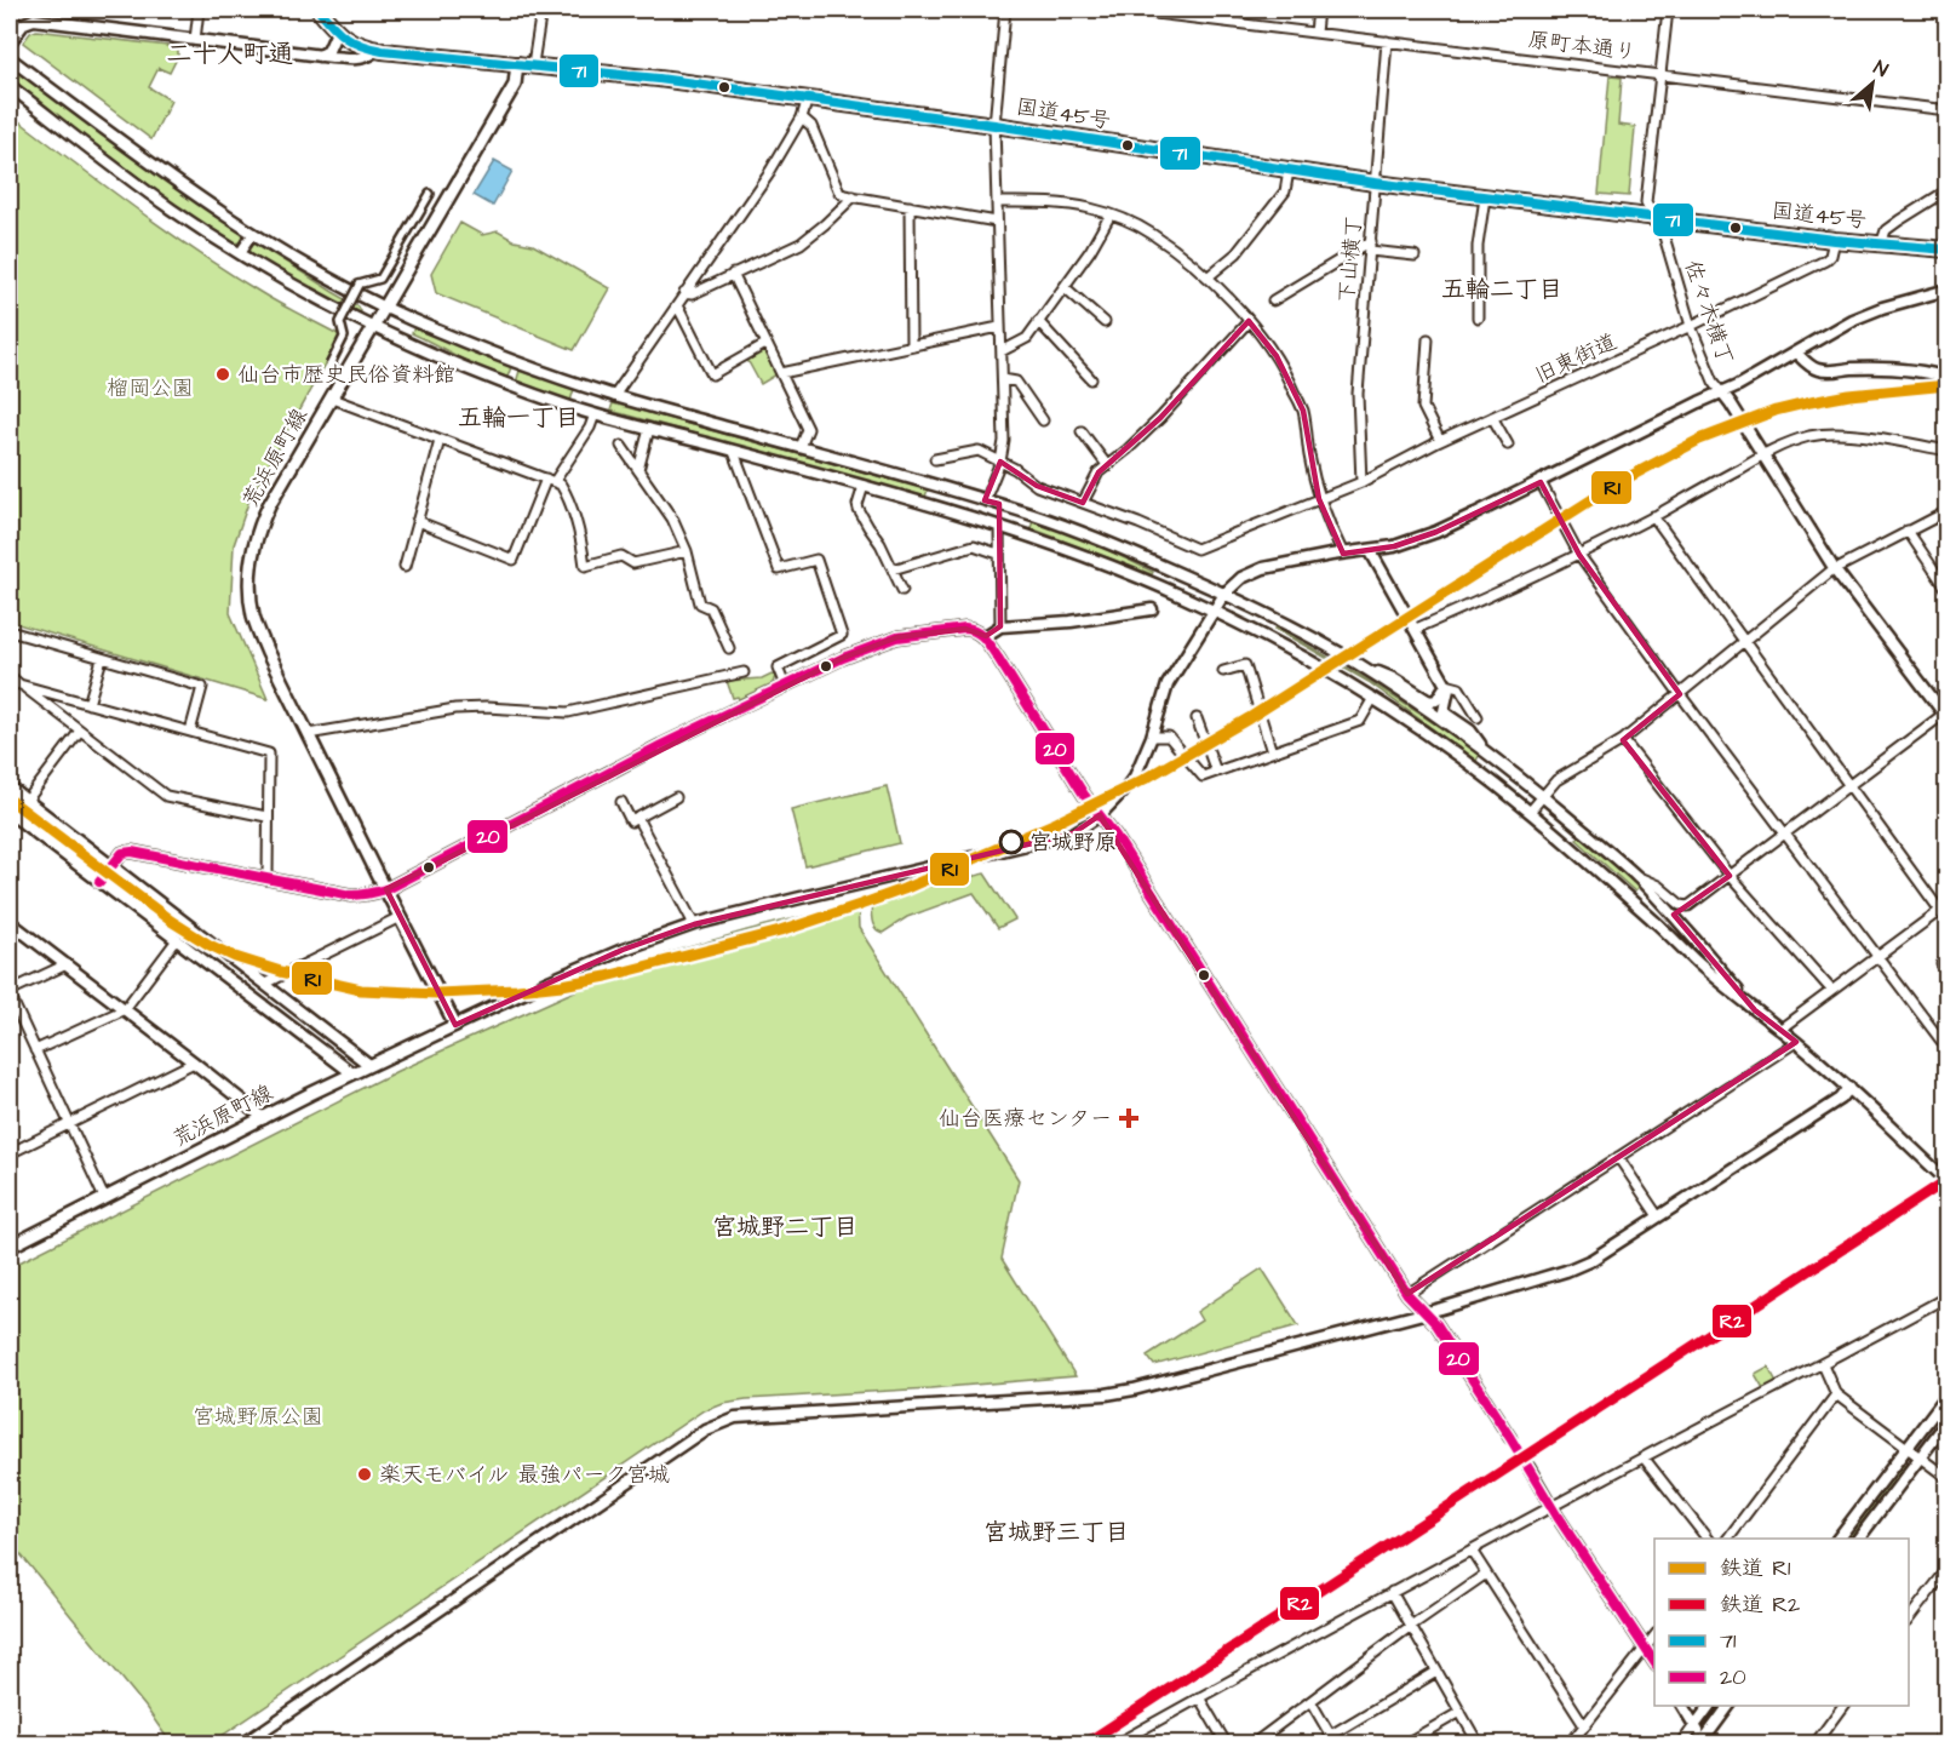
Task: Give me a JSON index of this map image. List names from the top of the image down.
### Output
{
  "streets": {
    "highway": ["国道45号"],
    "main road": ["荒浜原町線"],
    "street": [
      "原町本通り",
      "下山横丁",
      "佐々木横丁",
      "旧東街道"
    ]
  },
  "crossings": [
    ["原町本通り", "下山横丁"],
    ["原町本通り", "佐々木横丁"],
    ["国道45号", "下山横丁"],
    ["国道45号", "佐々木横丁"],
    ["国道45号", "旧東街道"],
    ["国道45号", "荒浜原町線"],
    ["下山横丁", "旧東街道"],
    ["佐々木横丁", "旧東街道"]
  ],
  "districts": [
    "二十人町通",
    "五輪二丁目",
    "五輪一丁目",
    "宮城野二丁目",
    "宮城野三丁目"
  ],
  "parks": ["榴岡公園", "宮城野原公園"],
  "places": {
    "other": ["仙台市歴史民俗資料館", "宮城野原", "楽天モバイル 最強パーク宮城"],
    "health": ["仙台医療センター"]
  },
  "lines": [
    "transit line 71",
    "rail line R1",
    "transit line 20",
    "rail line R2"
  ],
  "legend": [
    "鉄道 R1",
    "鉄道 R2",
    "71",
    "20"
  ],
  "north": "top right"
}
